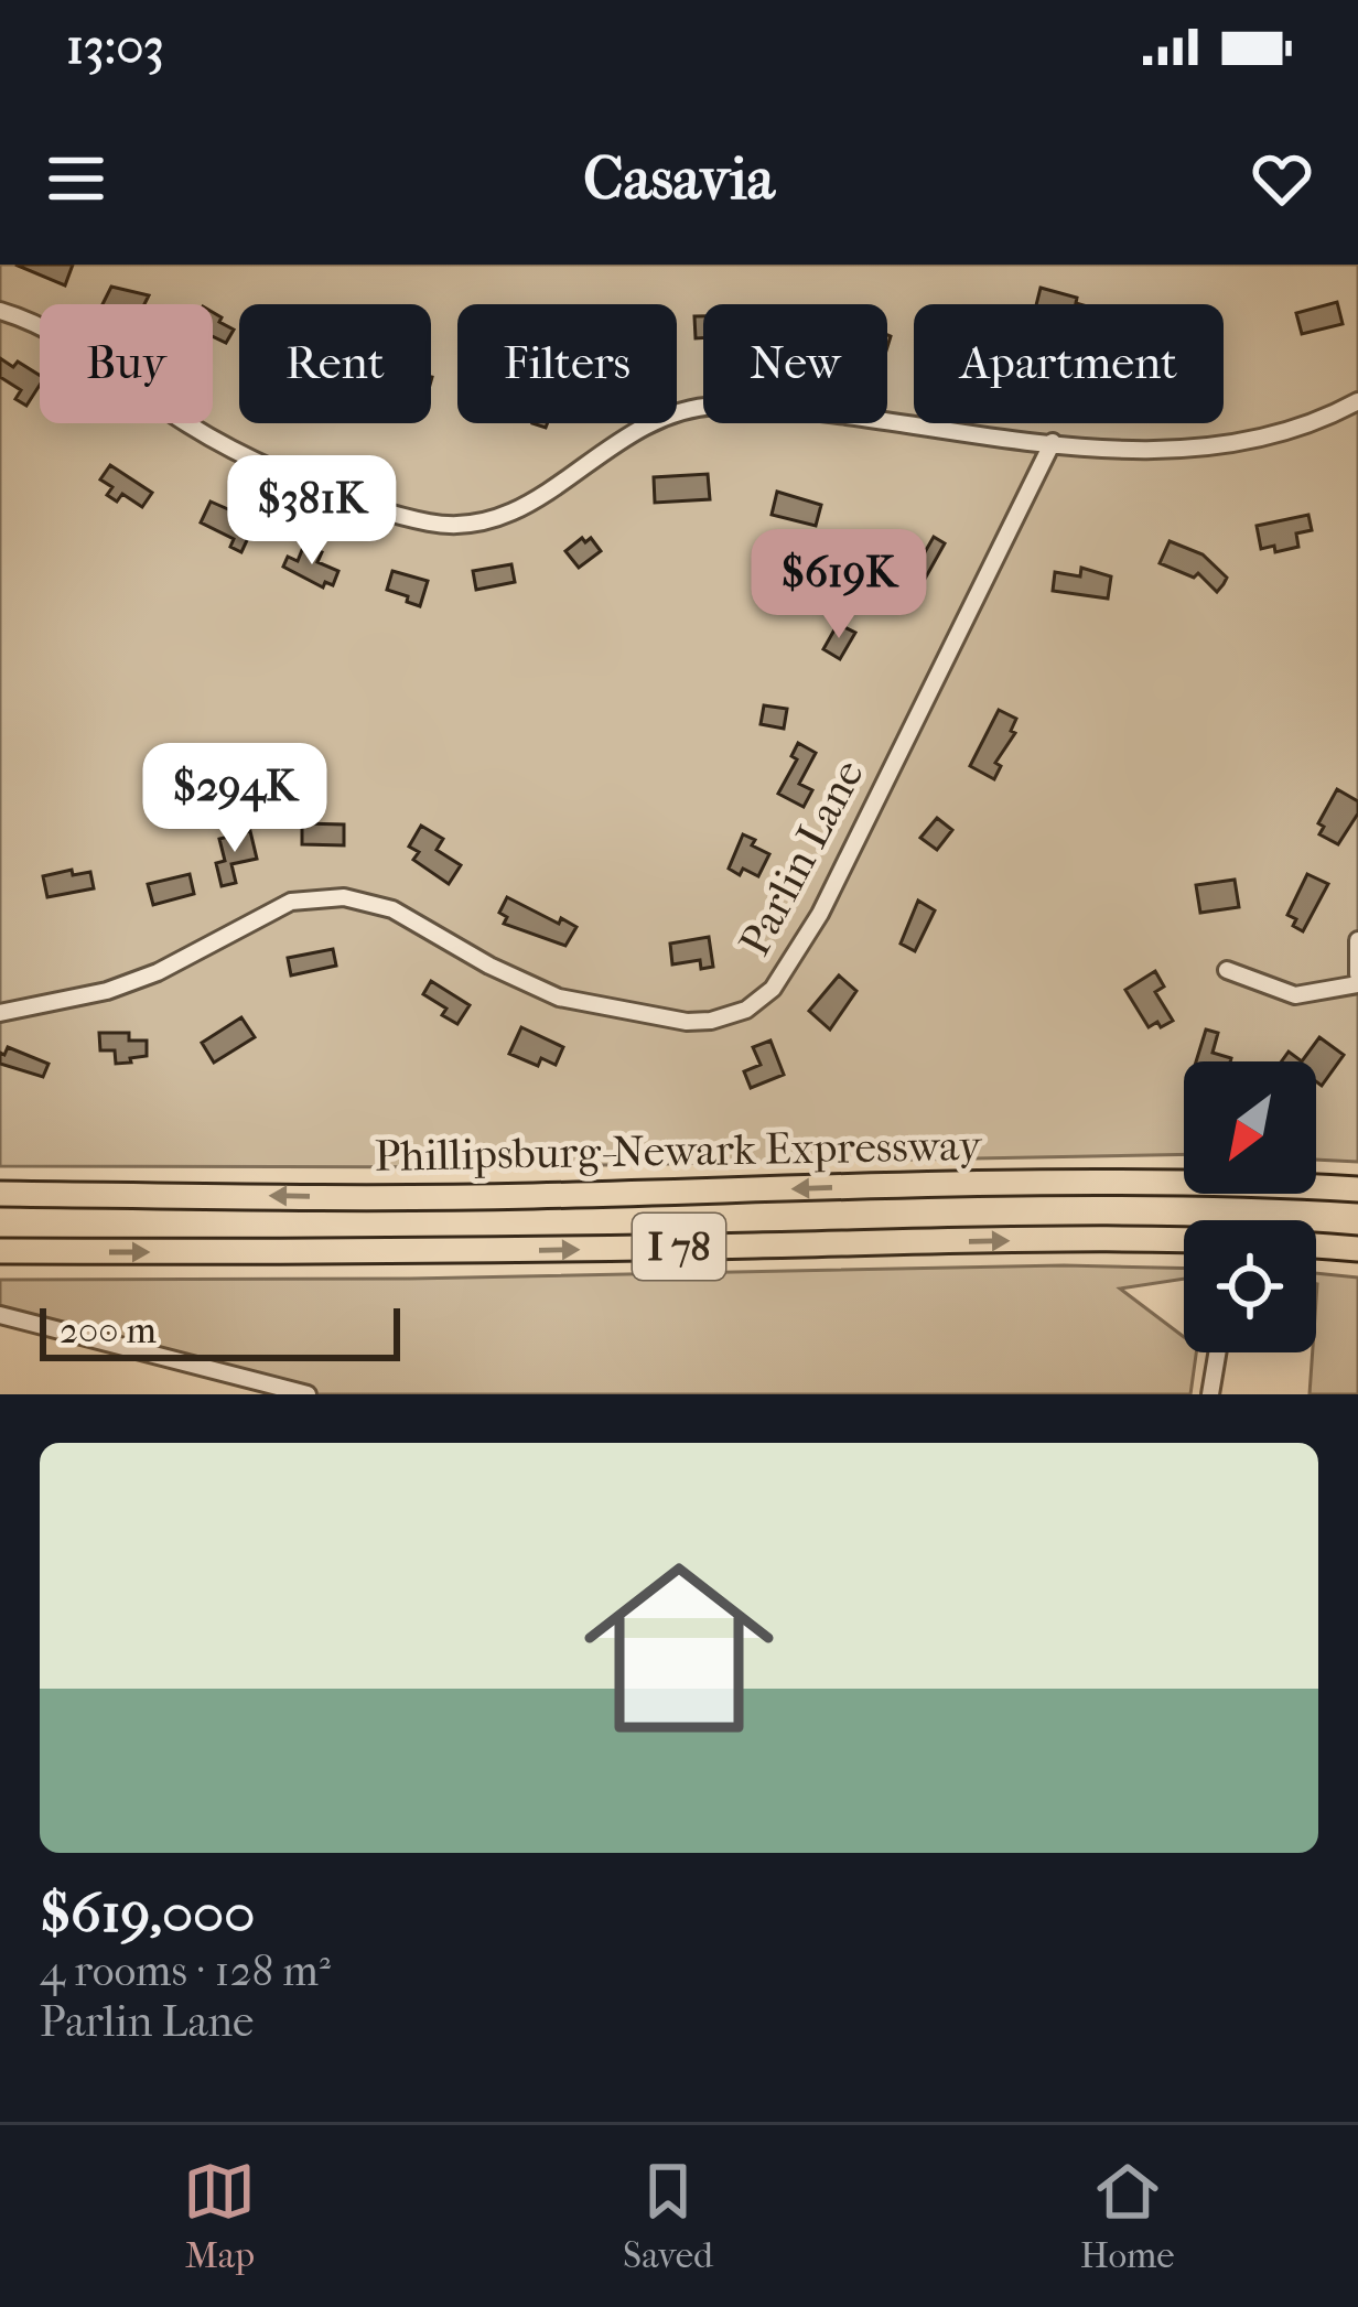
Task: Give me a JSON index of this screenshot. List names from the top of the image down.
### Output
{
  "streets": {
    "highway": ["Phillipsburg-Newark Expressway", "I 78"],
    "street": ["Parlin Lane"]
  },
  "scale_bar": "200 m",
  "north": "bottom left",
  "page": {
    "status": "13:03",
    "header": "Casavia",
    "chip": [
      "Buy",
      "Rent",
      "Filters",
      "New",
      "Apartment"
    ],
    "price": ["$381K", "$619K", "$294K"],
    "scale": "200 m",
    "list": [
      {
        "name": "$619,000",
        "note": "4 rooms · 128 m² · Parlin Lane"
      }
    ],
    "tabs": ["Map", "Saved", "Home"]
  }
}
